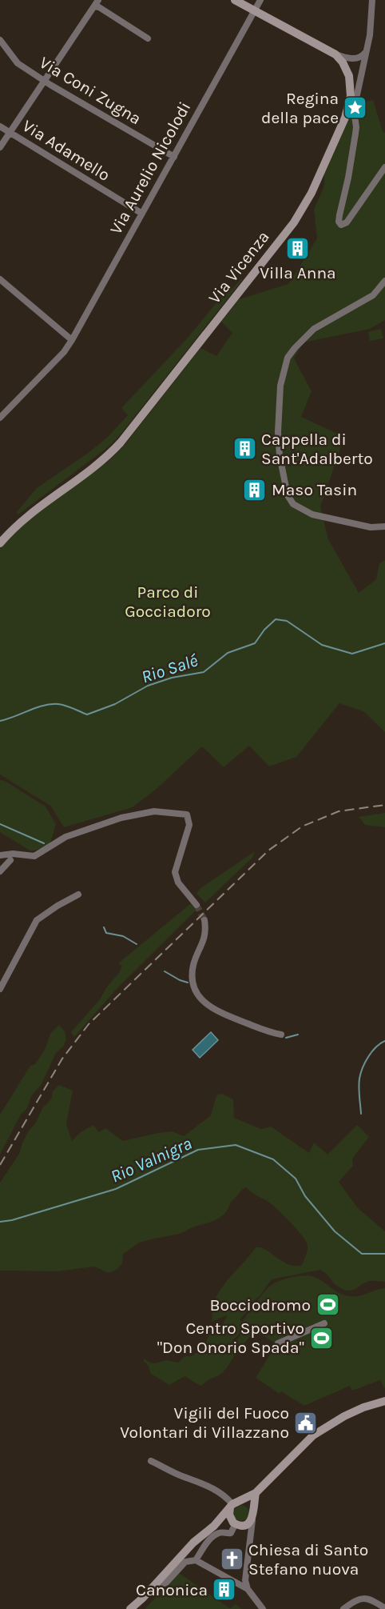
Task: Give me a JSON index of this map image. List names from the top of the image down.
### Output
{
  "streets": {
    "main road": ["Via Vicenza"],
    "street": ["Via Coni Zugna", "Via Adamello", "Via Aurelio Nicolodi"]
  },
  "crossings": [
    ["Via Coni Zugna", "Via Aurelio Nicolodi"],
    ["Via Adamello", "Via Aurelio Nicolodi"],
    ["Via Aurelio Nicolodi", "Via Vicenza"]
  ],
  "water": ["Rio Salé", "Rio Valnigra"],
  "parks": ["Parco di Gocciadoro"],
  "places": {
    "place": ["Regina della pace"],
    "building": [
      "Villa Anna",
      "Cappella di Sant'Adalberto",
      "Maso Tasin",
      "Canonica"
    ],
    "sports": ["Bocciodromo", "Centro Sportivo \"Don Onorio Spada\""],
    "public building": ["Vigili del Fuoco Volontari di Villazzano"],
    "church": ["Chiesa di Santo Stefano nuova"]
  }
}
